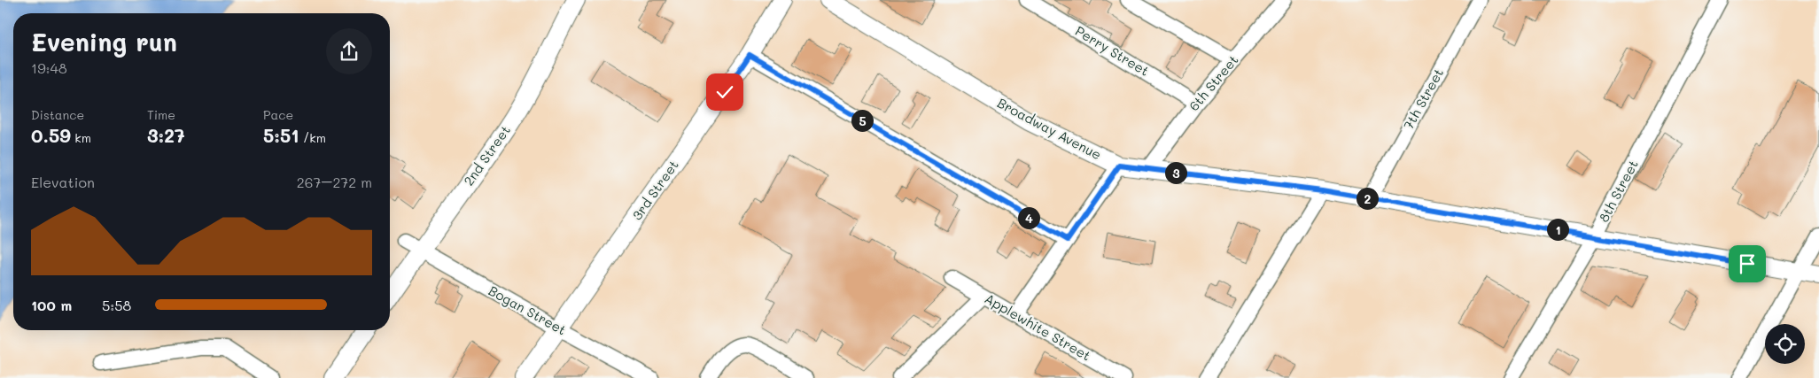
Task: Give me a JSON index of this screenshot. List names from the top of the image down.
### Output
{
  "streets": {
    "main road": ["Broadway Avenue", "2nd Street", "3rd Street"],
    "street": [
      "Perry Street",
      "6th Street",
      "7th Street",
      "8th Street",
      "Bogan Street",
      "Applewhite Street"
    ]
  },
  "crossings": [
    ["Perry Street", "6th Street"],
    ["6th Street", "Broadway Avenue"],
    ["7th Street", "Broadway Avenue"],
    ["Broadway Avenue", "8th Street"],
    ["2nd Street", "Bogan Street"],
    ["3rd Street", "Bogan Street"]
  ],
  "page": {
    "heading": ["Evening run", "19:48"],
    "stats": [
      ["Distance", "0.59 km"],
      ["Time", "3:27"],
      ["Pace", "5:51 /km"]
    ],
    "pins": [
      "5",
      "3",
      "2",
      "4",
      "1"
    ],
    "chart": ["Elevation", "267–272 m"],
    "list": [
      {
        "name": "100 m",
        "note": "5:58"
      }
    ]
  }
}
